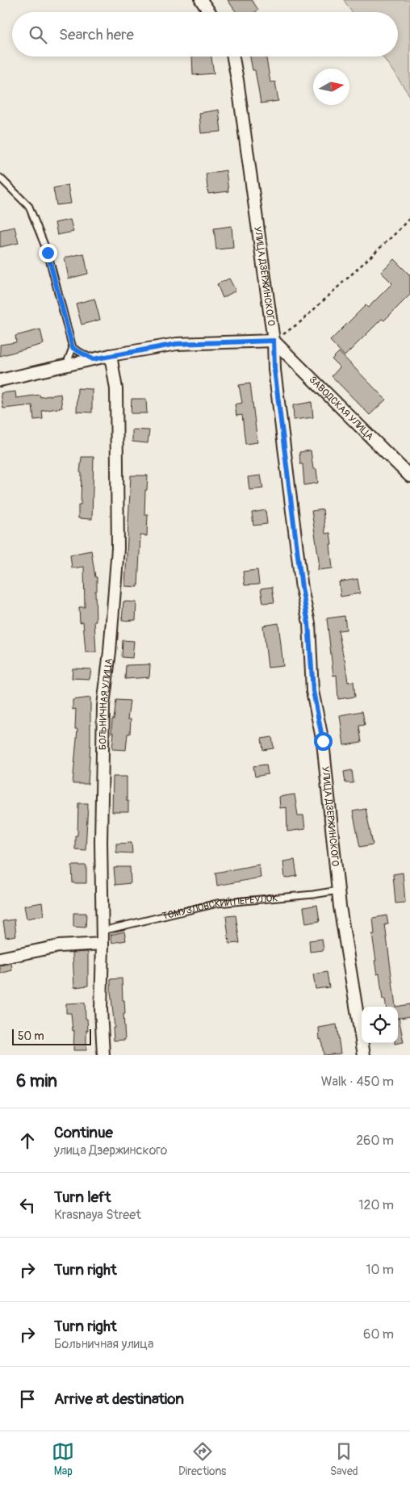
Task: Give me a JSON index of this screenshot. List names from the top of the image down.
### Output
{
  "streets": {
    "street": ["УЛИЦА ДЗЕРЖИНСКОГО", "ЗАВОДСКАЯ УЛИЦА", "БОЛЬНИЧНАЯ УЛИЦА"],
    "lane": ["ТОМУЗЛОВСКИЙ ПЕРЕУЛОК"]
  },
  "crossings": [
    ["УЛИЦА ДЗЕРЖИНСКОГО", "ЗАВОДСКАЯ УЛИЦА"],
    ["УЛИЦА ДЗЕРЖИНСКОГО", "ТОМУЗЛОВСКИЙ ПЕРЕУЛОК"],
    ["БОЛЬНИЧНАЯ УЛИЦА", "ТОМУЗЛОВСКИЙ ПЕРЕУЛОК"]
  ],
  "scale_bar": "50 m",
  "north": "right",
  "page": {
    "search": "Search here",
    "scale": "50 m",
    "heading": ["6 min", "Walk · 450 m"],
    "list": [
      ["Continue", "улица Дзержинского", "260 m"],
      ["Turn left", "Krasnaya Street", "120 m"],
      ["Turn right", "10 m"],
      ["Turn right", "Больничная улица", "60 m"],
      "Arrive at destination"
    ],
    "nav": ["Map", "Directions", "Saved"]
  }
}
